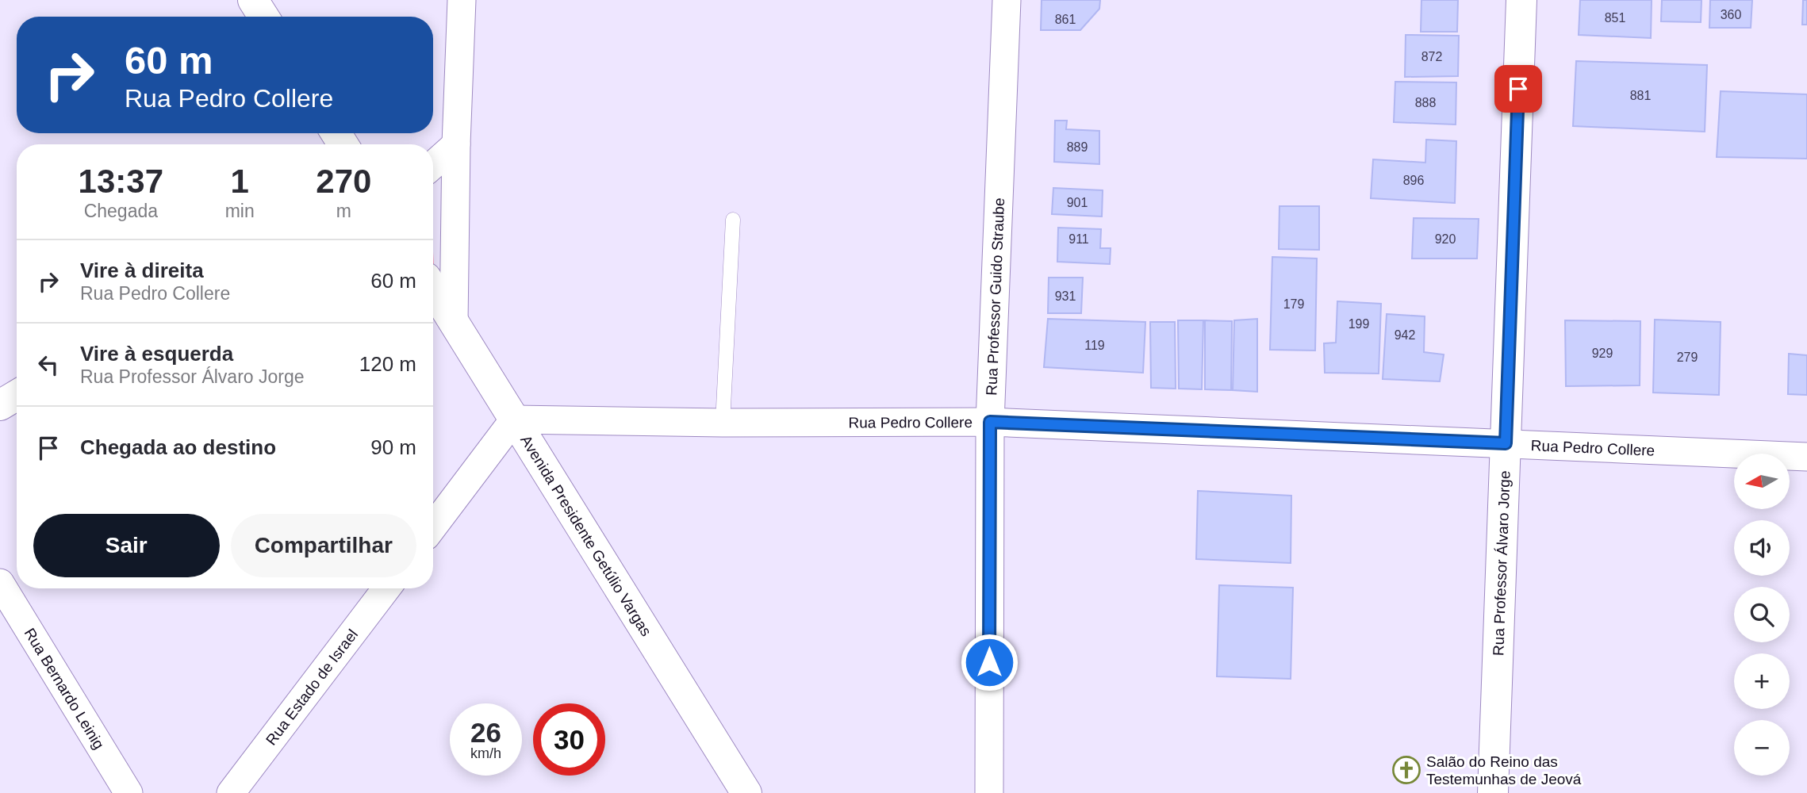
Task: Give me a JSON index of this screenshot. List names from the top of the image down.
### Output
{
  "streets": {
    "street": [
      "Rua Professor Guido Straube",
      "Rua Pedro Collere",
      "Avenida Presidente Getúlio Vargas",
      "Rua Professor Álvaro Jorge",
      "Rua Estado de Israel",
      "Rua Bernardo Leinig"
    ]
  },
  "crossings": [
    ["Rua Professor Guido Straube", "Rua Pedro Collere"],
    ["Rua Pedro Collere", "Avenida Presidente Getúlio Vargas"],
    ["Rua Pedro Collere", "Rua Professor Álvaro Jorge"]
  ],
  "places": {
    "church": ["Salão do Reino das Testemunhas de Jeová"]
  },
  "house_numbers": [
    "360",
    "851",
    "861",
    "872",
    "881",
    "888",
    "889",
    "896",
    "901",
    "911",
    "920",
    "931",
    "179",
    "199",
    "942",
    "119",
    "929",
    "279"
  ],
  "north": "left",
  "page": {
    "turn": ["60 m", "Rua Pedro Collere"],
    "eta": [
      "13:37",
      "Chegada",
      "1",
      "min",
      "270",
      "m"
    ],
    "list": [
      {
        "name": "Vire à direita",
        "note": "Rua Pedro Collere",
        "value": "60 m"
      },
      {
        "name": "Vire à esquerda",
        "note": "Rua Professor Álvaro Jorge",
        "value": "120 m"
      },
      {
        "name": "Chegada ao destino",
        "value": "90 m"
      }
    ],
    "map_buttons": ["+", "−"],
    "buttons": ["Sair", "Compartilhar"],
    "speed": "26 km/h",
    "limit": "30"
  }
}
